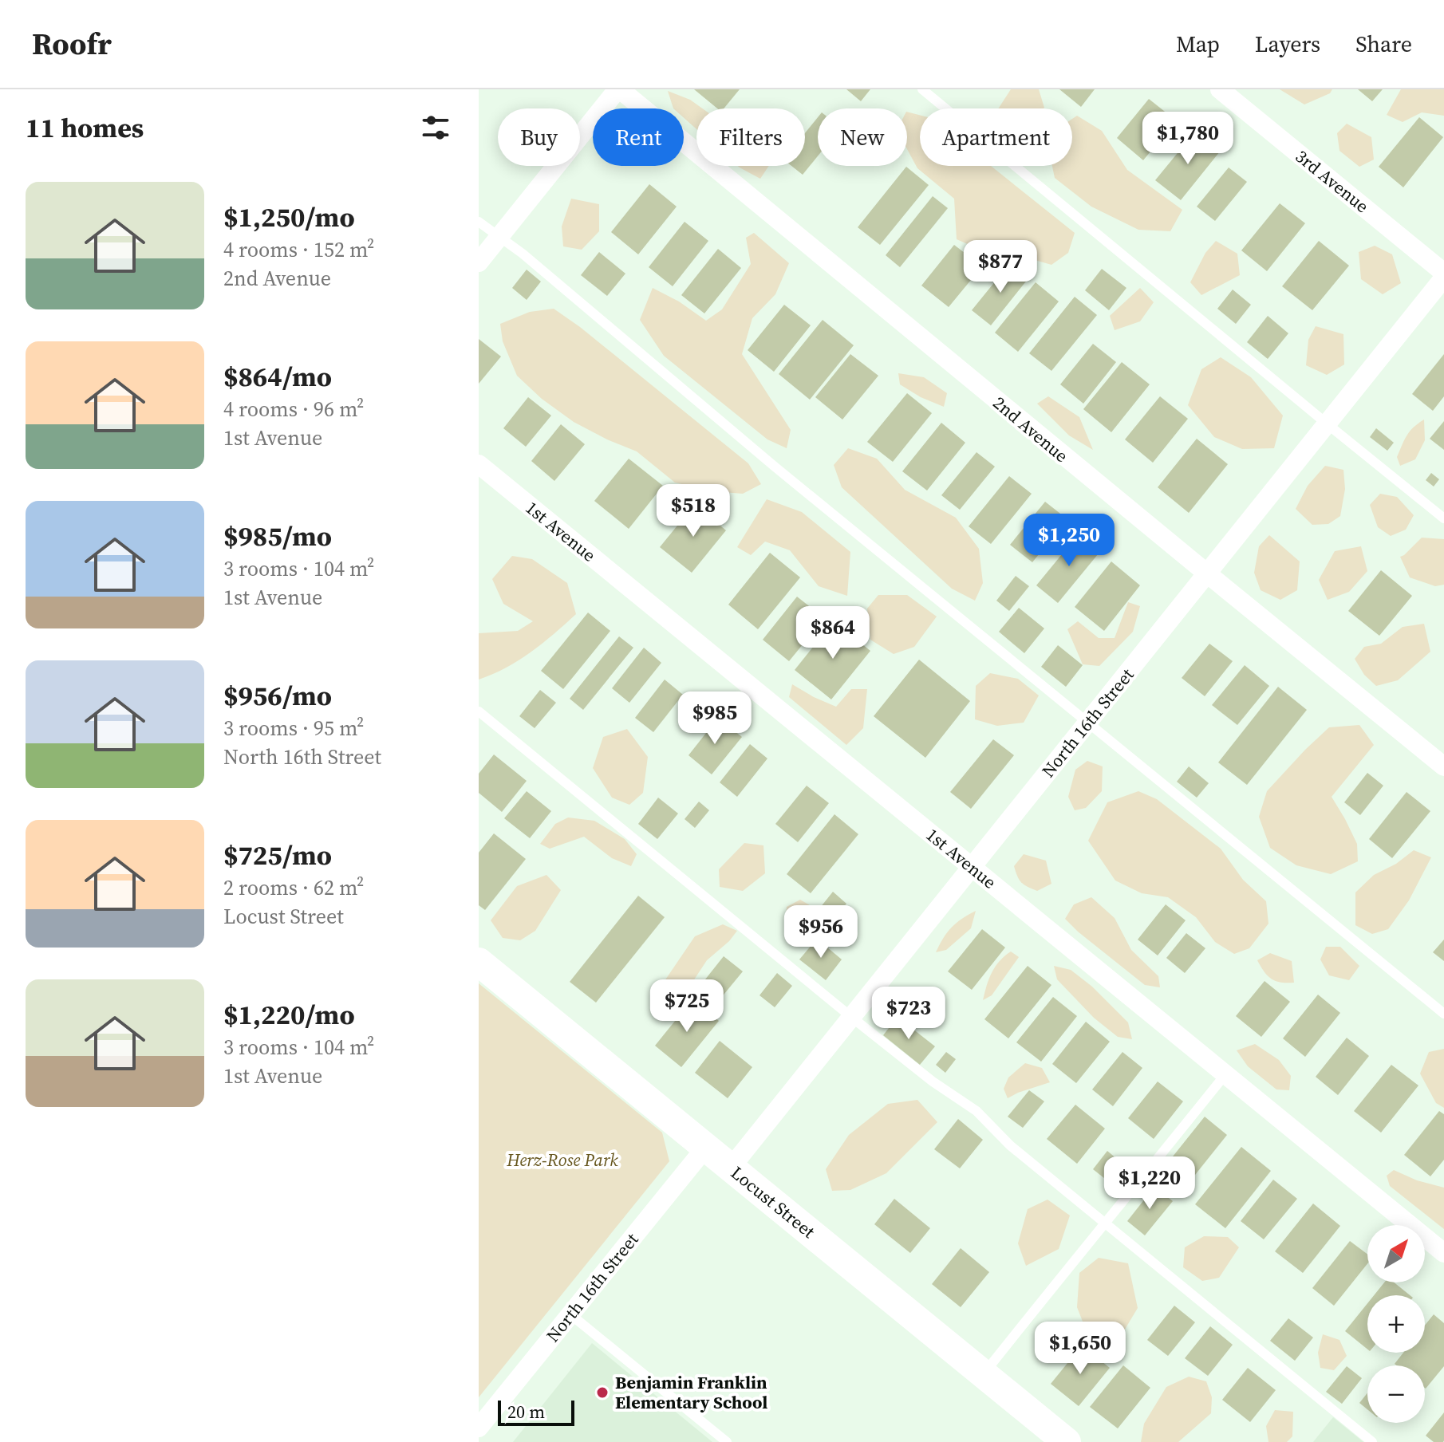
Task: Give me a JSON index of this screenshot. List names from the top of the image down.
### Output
{
  "streets": {
    "street": [
      "3rd Avenue",
      "2nd Avenue",
      "1st Avenue",
      "North 16th Street",
      "Locust Street"
    ]
  },
  "crossings": [
    ["2nd Avenue", "North 16th Street"],
    ["1st Avenue", "North 16th Street"],
    ["North 16th Street", "Locust Street"]
  ],
  "parks": ["Herz-Rose Park"],
  "places": ["Benjamin Franklin Elementary School"],
  "scale_bar": "20 m",
  "north": "top right",
  "page": {
    "header": "Roofr",
    "nav": ["Map", "Layers", "Share"],
    "heading": "11 homes",
    "chip": [
      "Buy",
      "Rent",
      "Filters",
      "New",
      "Apartment"
    ],
    "price": [
      "$1,780",
      "$877",
      "$518",
      "$1,250",
      "$864",
      "$985",
      "$956",
      "$725",
      "$723",
      "$1,220",
      "$1,650"
    ],
    "list": [
      {
        "name": "$1,250/mo",
        "note": "4 rooms · 152 m² · 2nd Avenue"
      },
      {
        "name": "$864/mo",
        "note": "4 rooms · 96 m² · 1st Avenue"
      },
      {
        "name": "$985/mo",
        "note": "3 rooms · 104 m² · 1st Avenue"
      },
      {
        "name": "$956/mo",
        "note": "3 rooms · 95 m² · North 16th Street"
      },
      {
        "name": "$725/mo",
        "note": "2 rooms · 62 m² · Locust Street"
      },
      {
        "name": "$1,220/mo",
        "note": "3 rooms · 104 m² · 1st Avenue"
      }
    ],
    "map_buttons": ["+", "−"],
    "scale": "20 m"
  }
}
